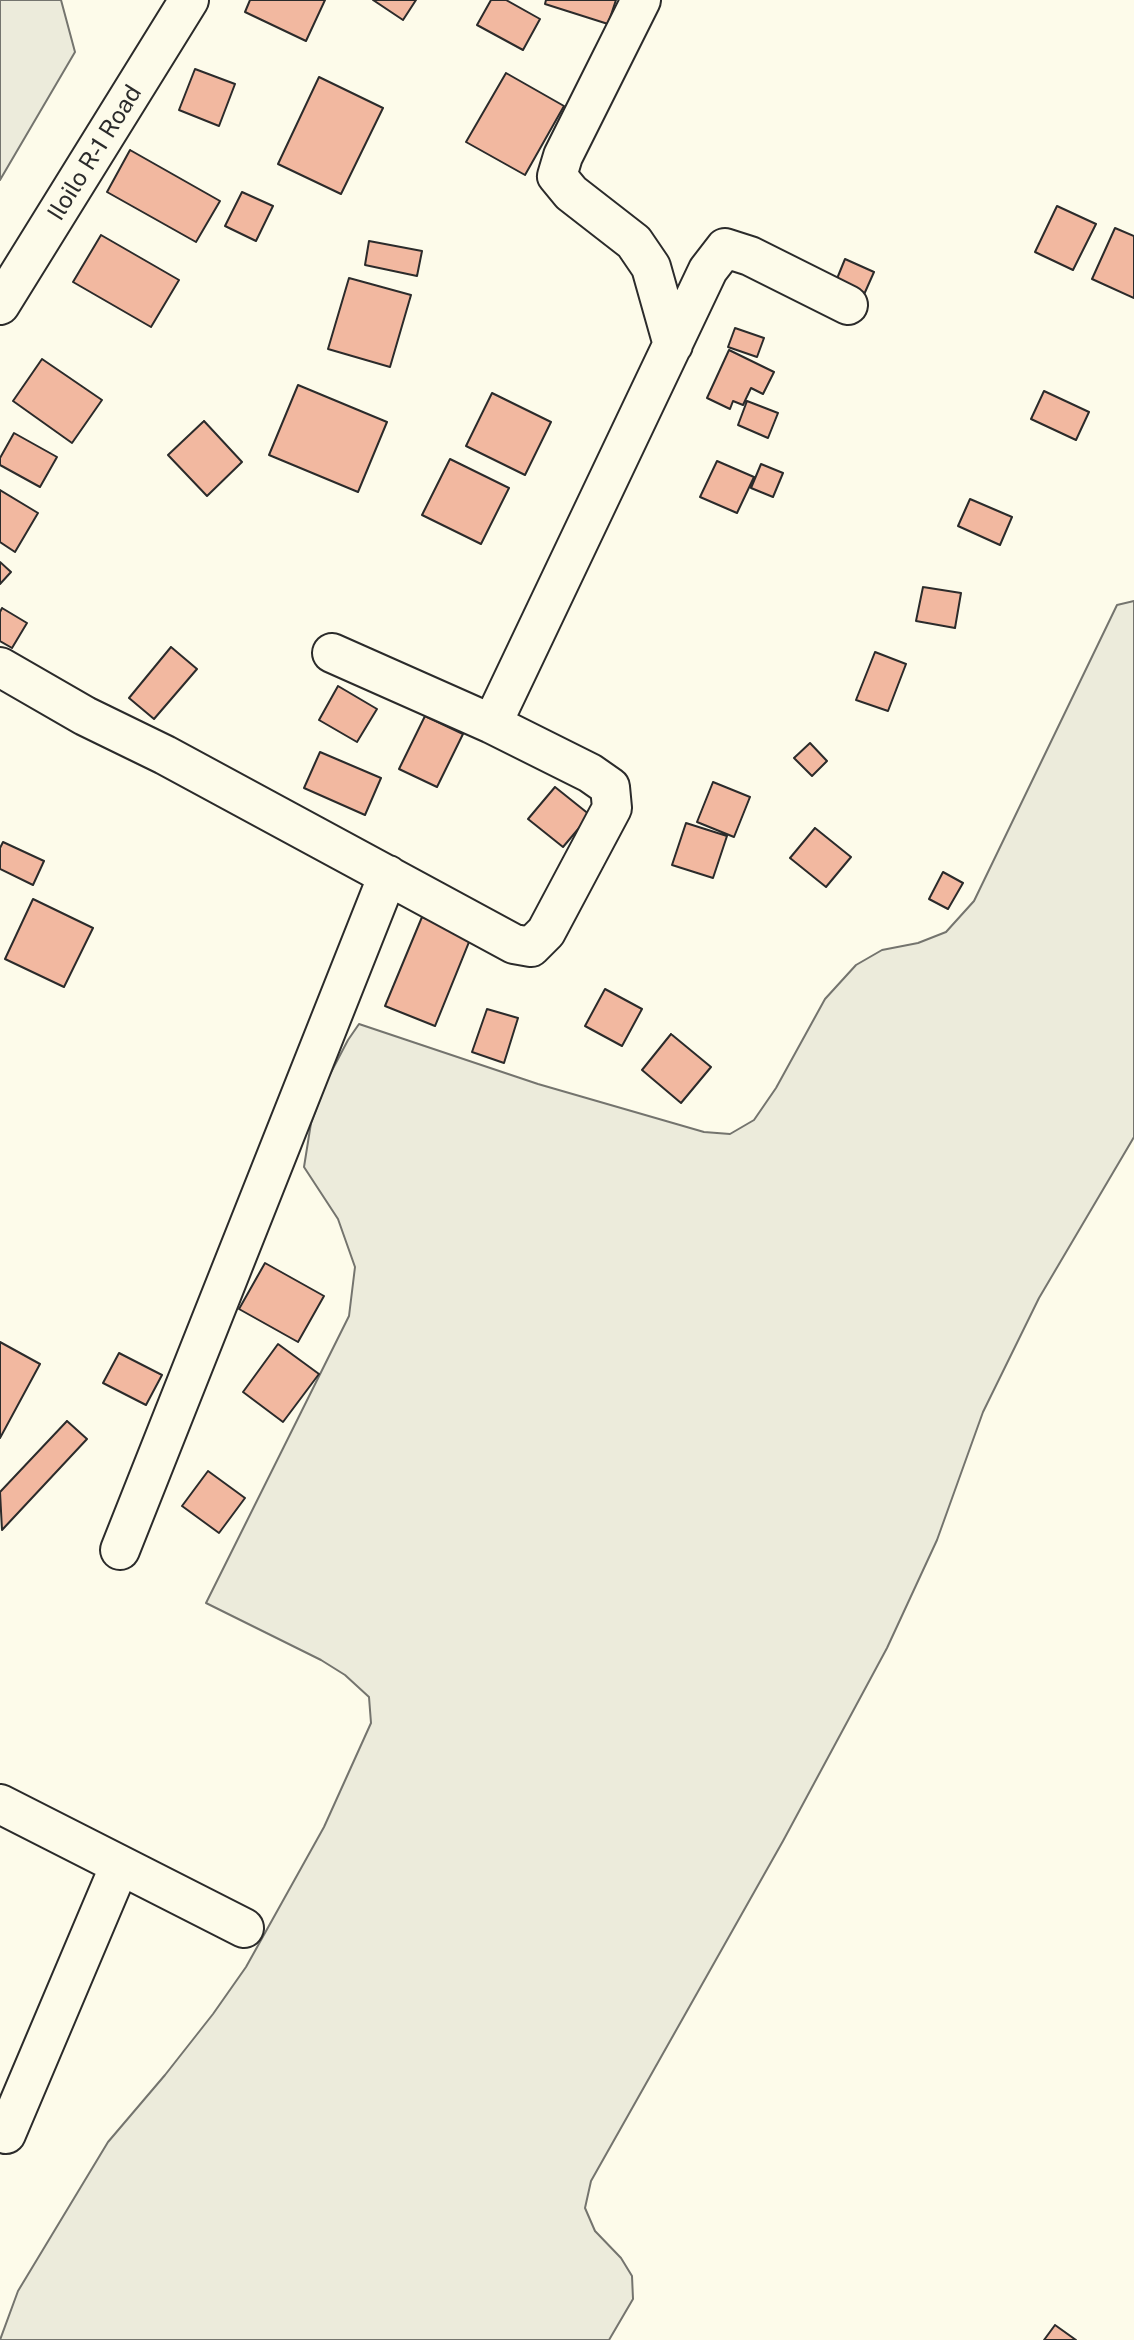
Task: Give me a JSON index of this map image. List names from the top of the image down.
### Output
{
  "streets": {
    "street": ["Iloilo R-1 Road"]
  }
}
